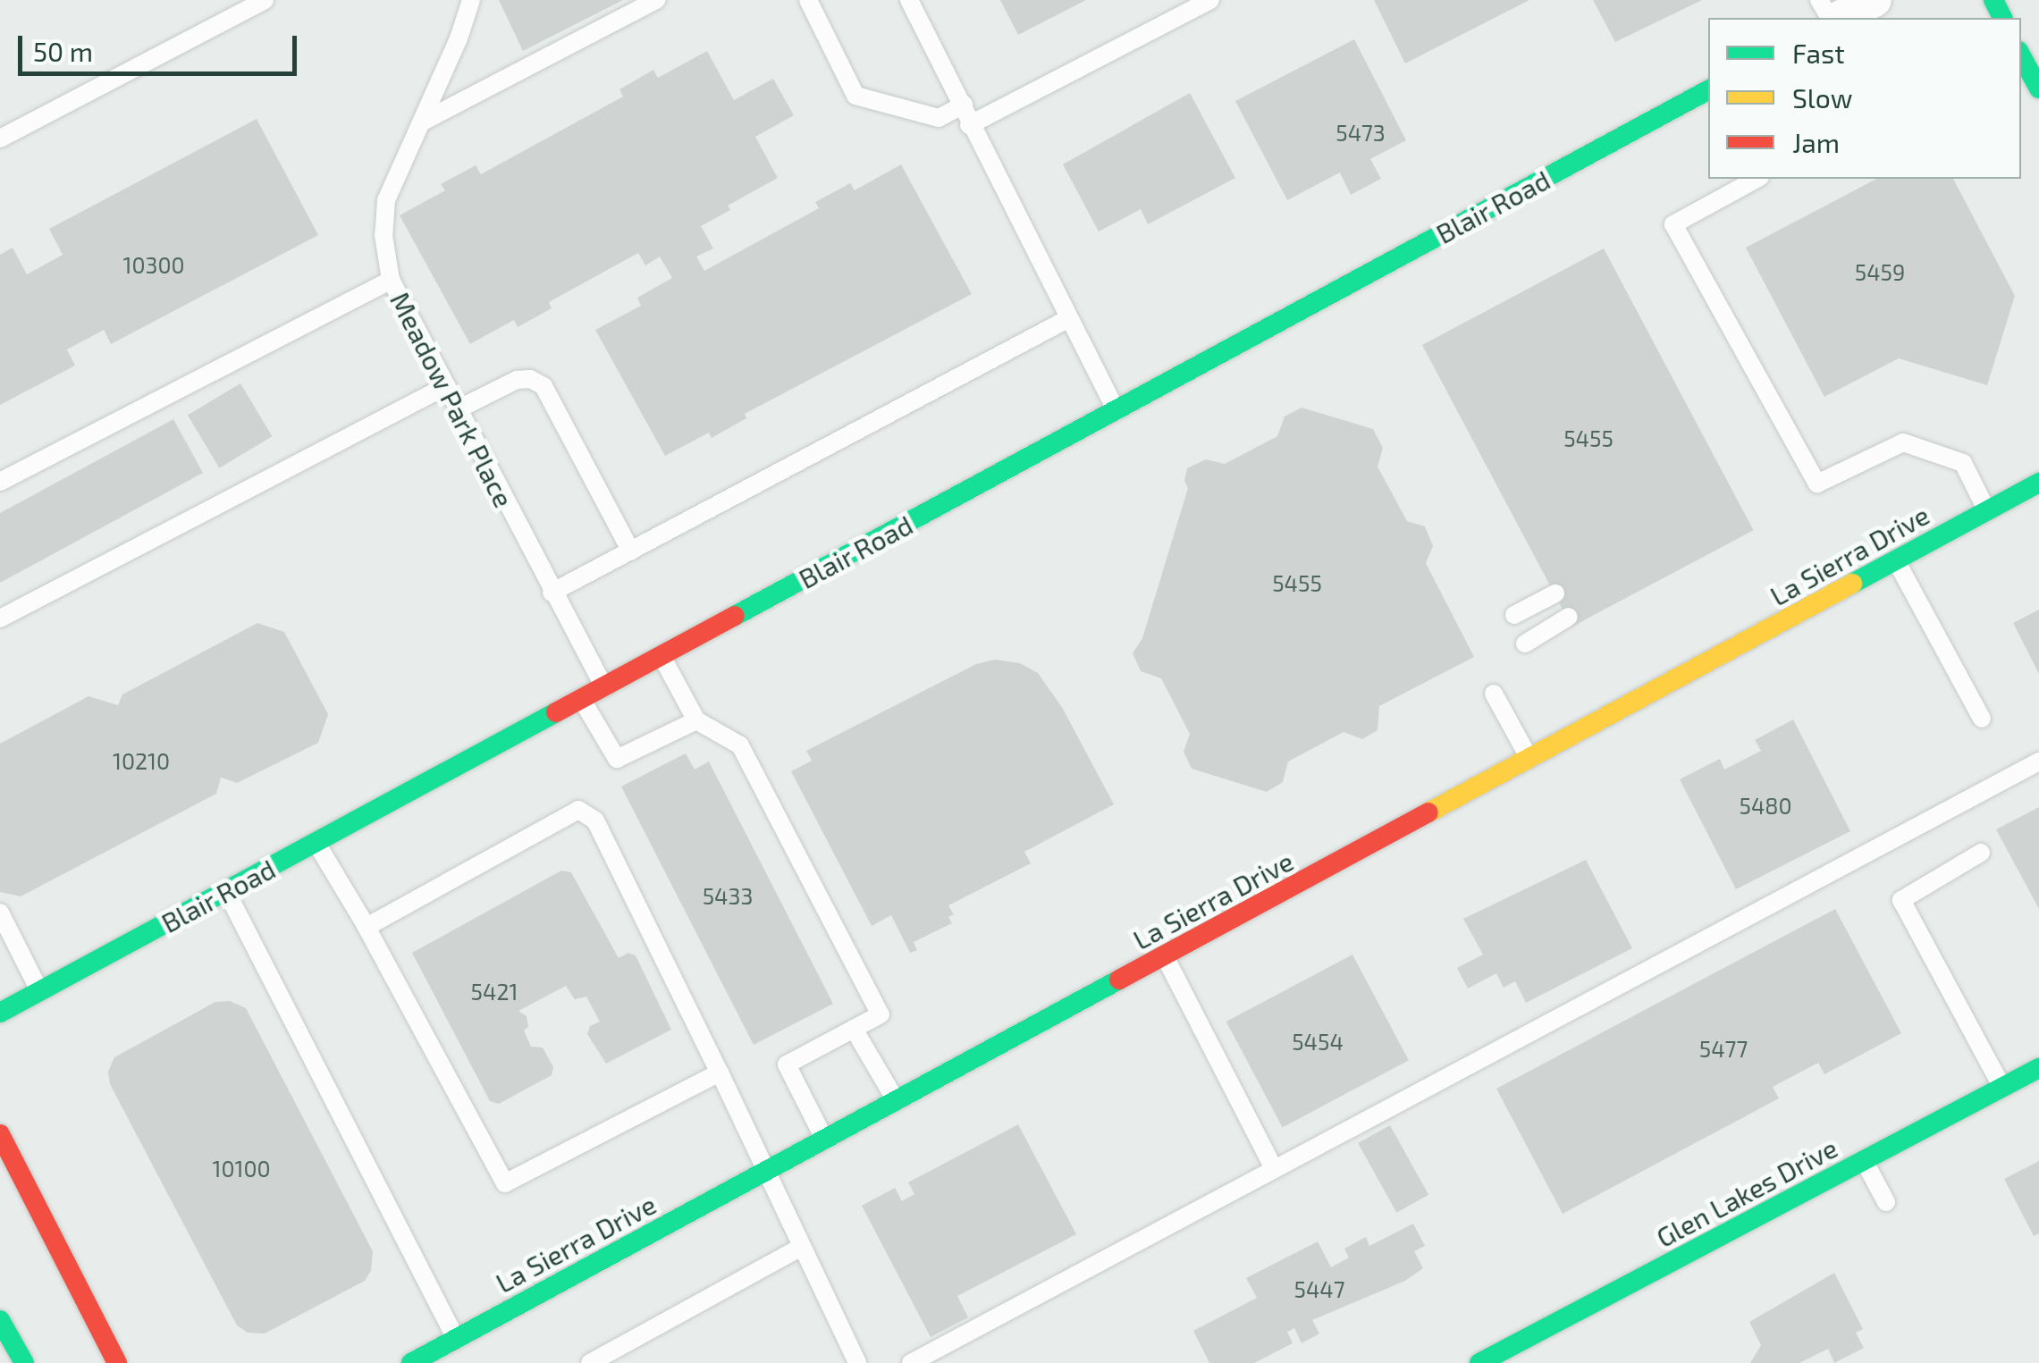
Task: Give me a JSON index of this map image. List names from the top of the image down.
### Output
{
  "streets": {
    "main road": ["Blair Road", "La Sierra Drive", "Glen Lakes Drive"],
    "lane": ["Meadow Park Place"]
  },
  "crossings": [
    ["Blair Road", "Meadow Park Place"]
  ],
  "house_numbers": [
    "5473",
    "10300",
    "5459",
    "5455",
    "5455",
    "10210",
    "5480",
    "5433",
    "5421",
    "5454",
    "5477",
    "10100",
    "5447"
  ],
  "legend": ["Fast", "Slow", "Jam"],
  "scale_bar": "50 m"
}
